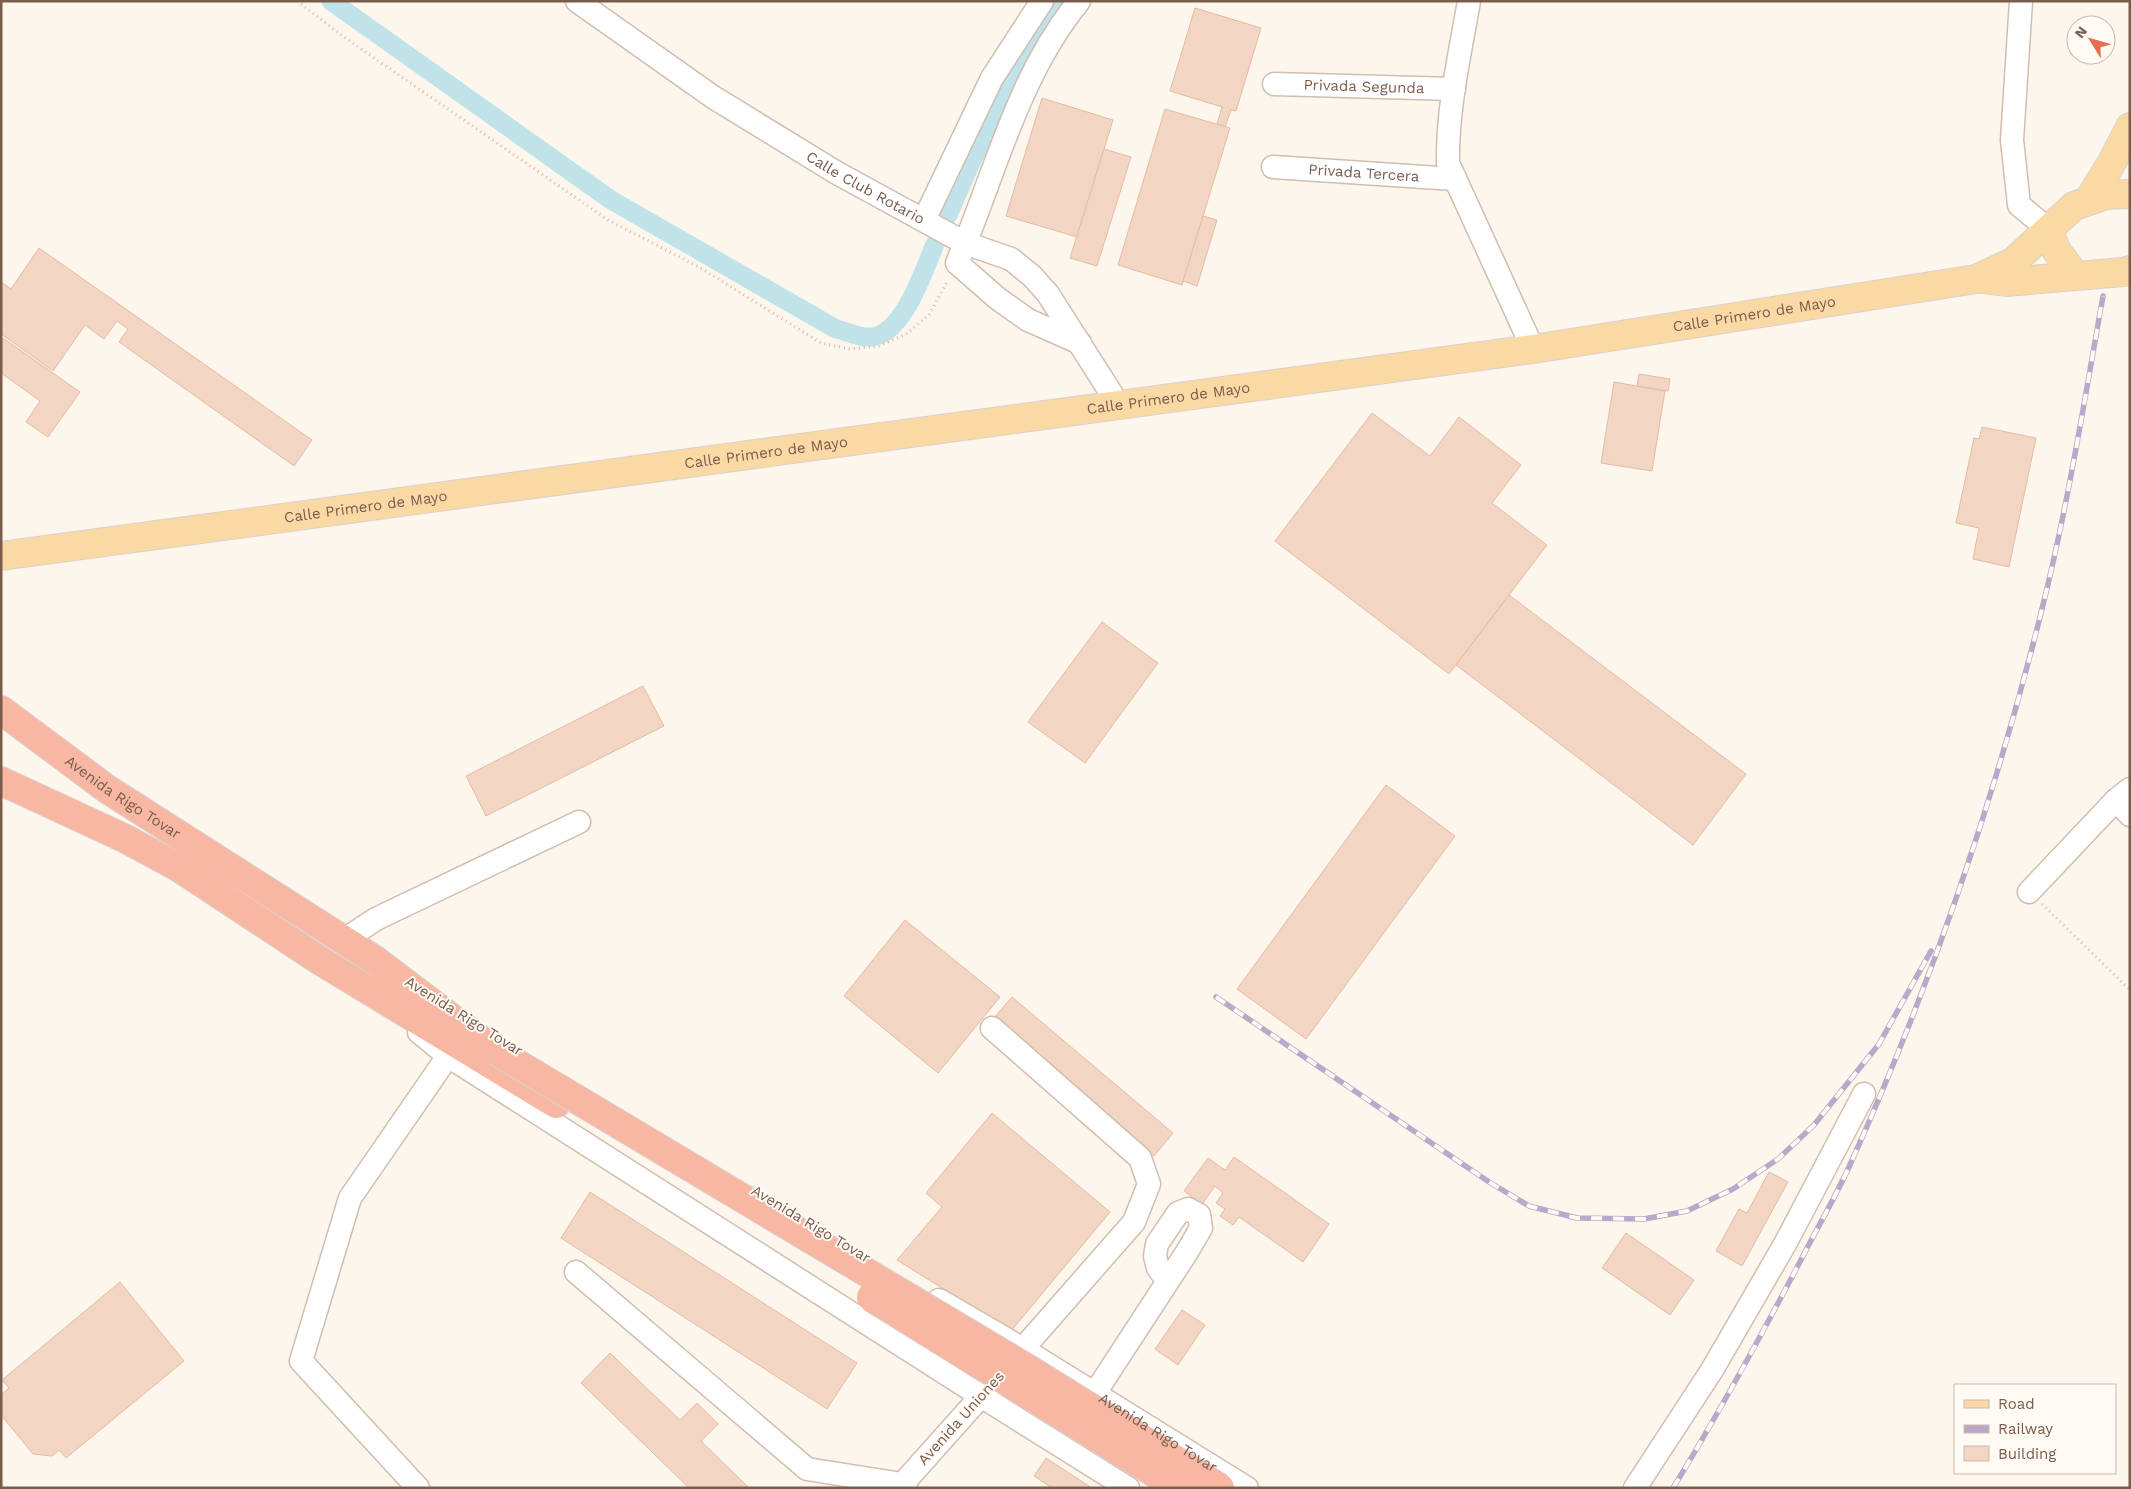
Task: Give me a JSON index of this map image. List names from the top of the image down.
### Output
{
  "streets": {
    "highway": ["Avenida Rigo Tovar"],
    "main road": ["Calle Primero de Mayo"],
    "street": [
      "Privada Segunda",
      "Privada Tercera",
      "Calle Club Rotario",
      "Avenida Uniones"
    ]
  },
  "crossings": [
    ["Calle Club Rotario", "Calle Primero de Mayo"],
    ["Avenida Rigo Tovar", "Avenida Uniones"]
  ],
  "legend": ["Road", "Railway", "Building"],
  "north": "top left"
}
